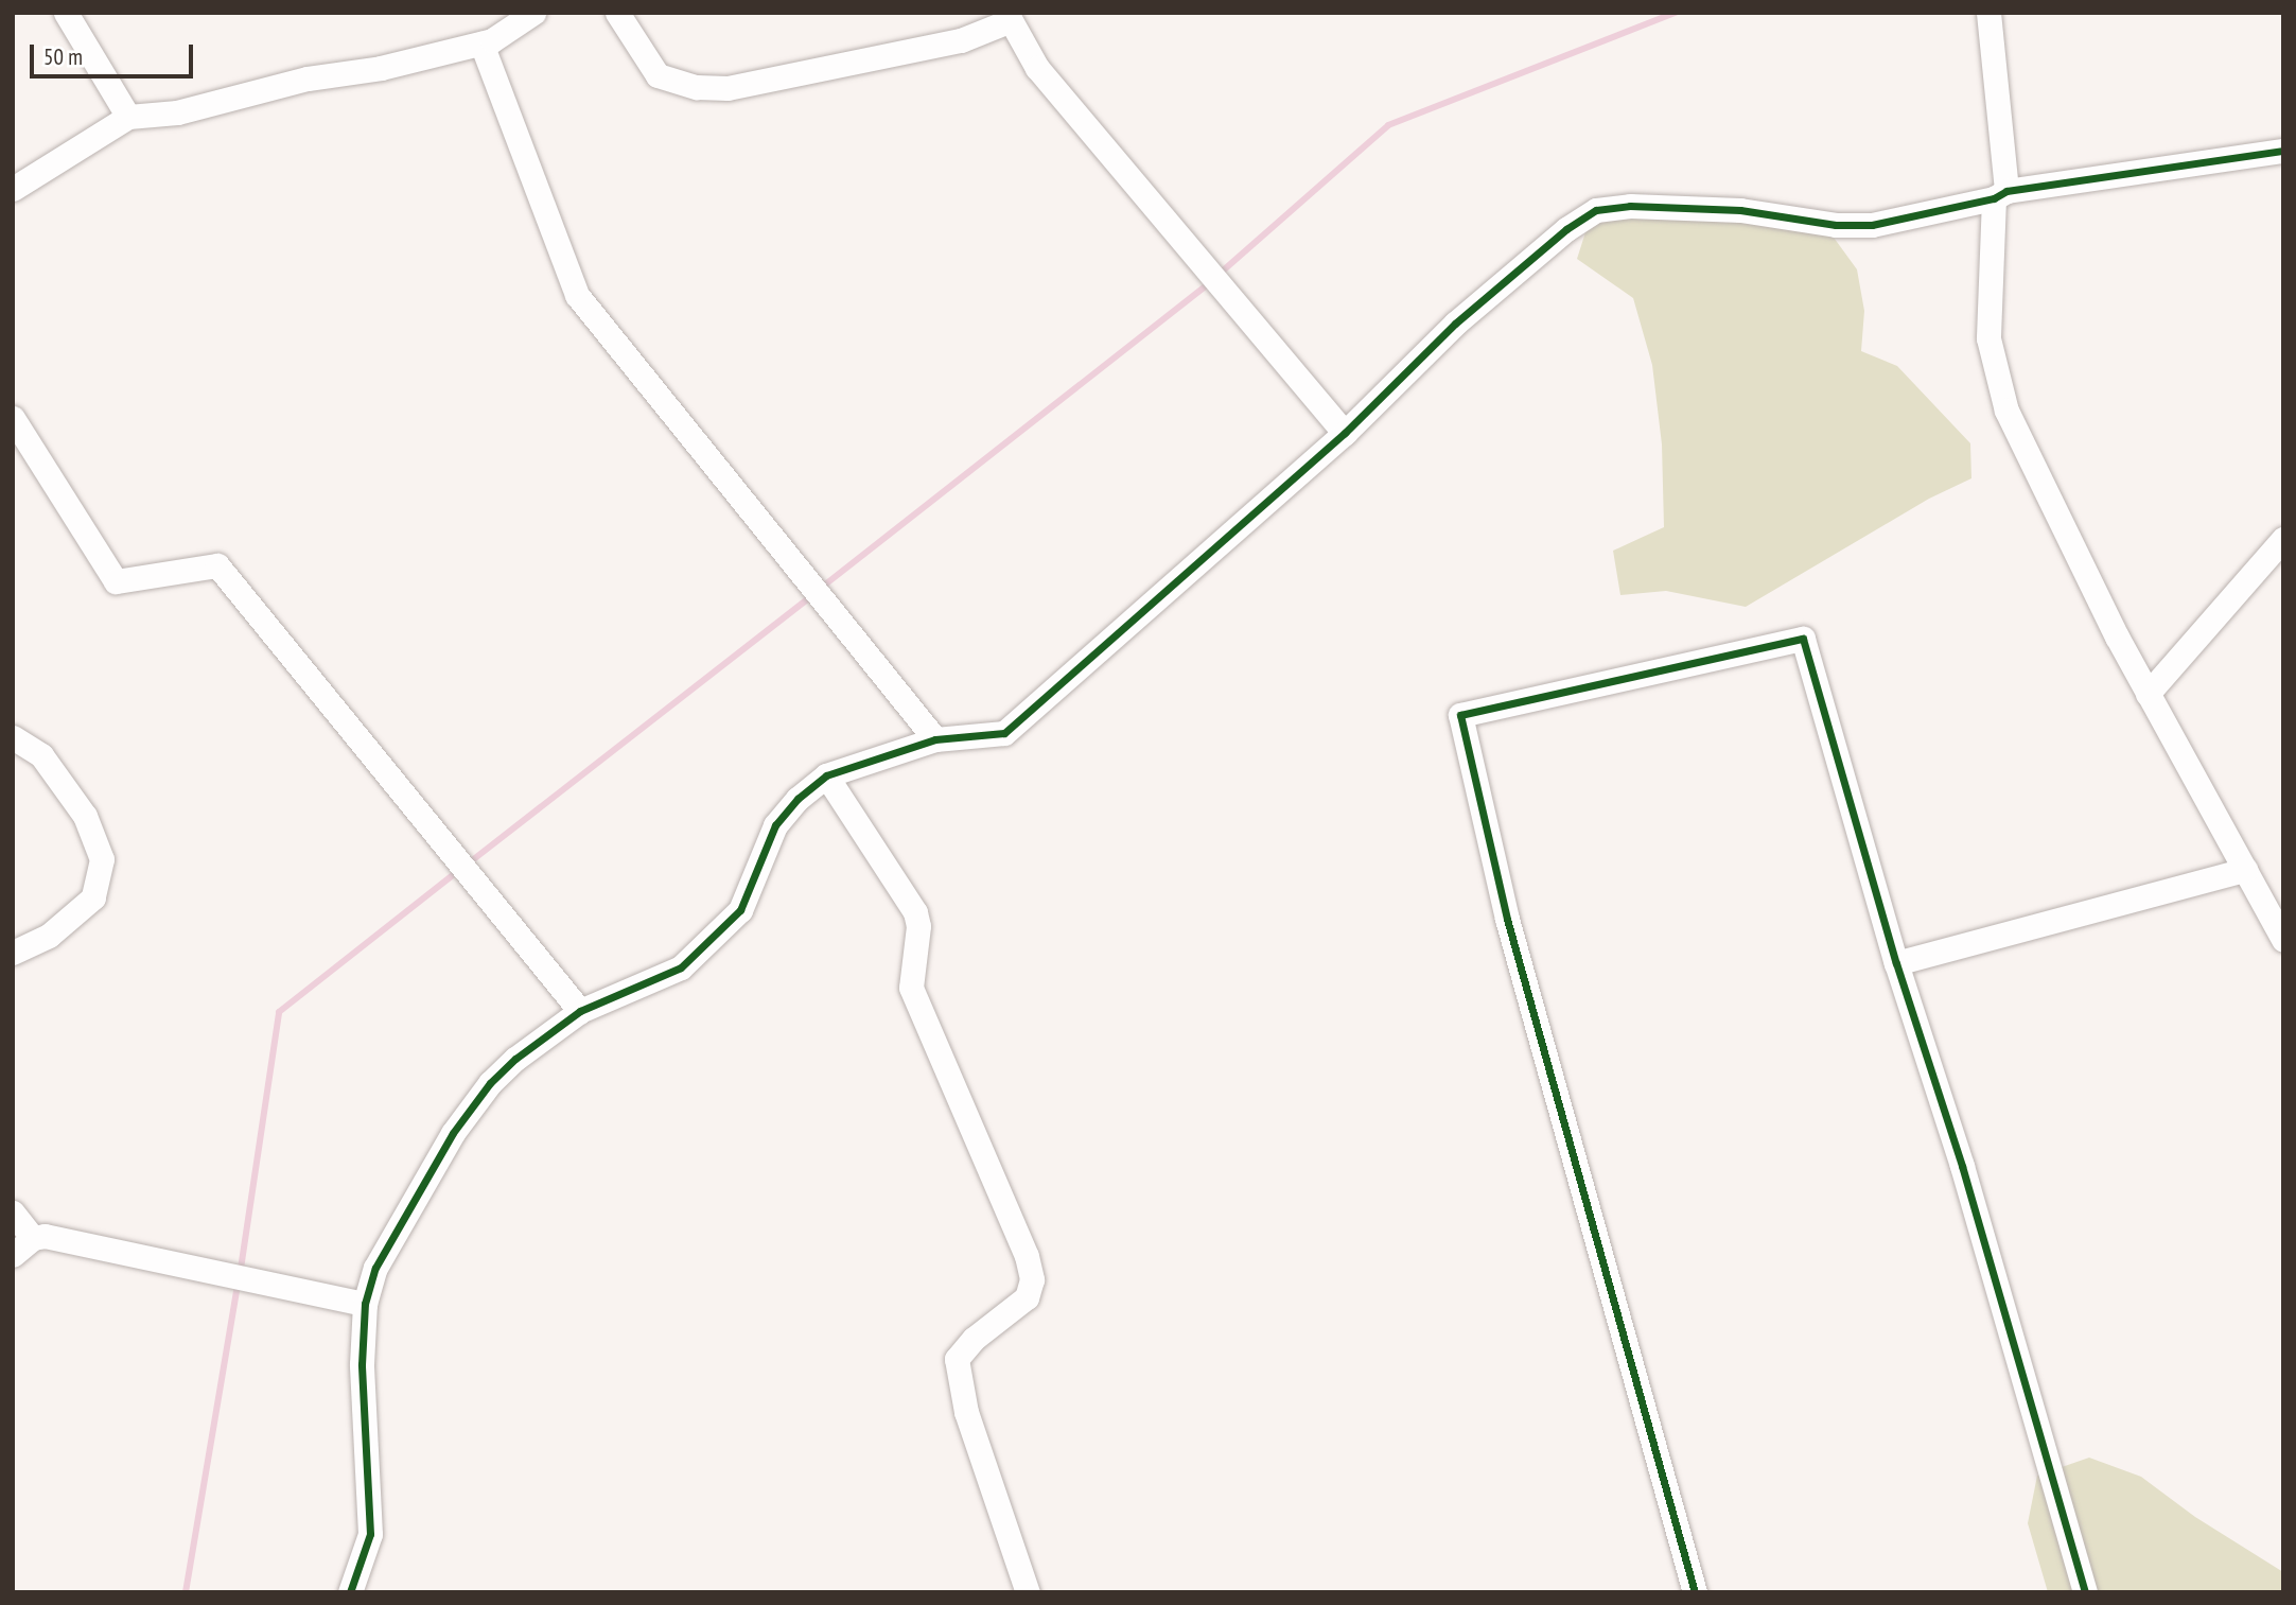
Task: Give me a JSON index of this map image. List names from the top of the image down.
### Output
{
  "scale_bar": "50 m"
}
